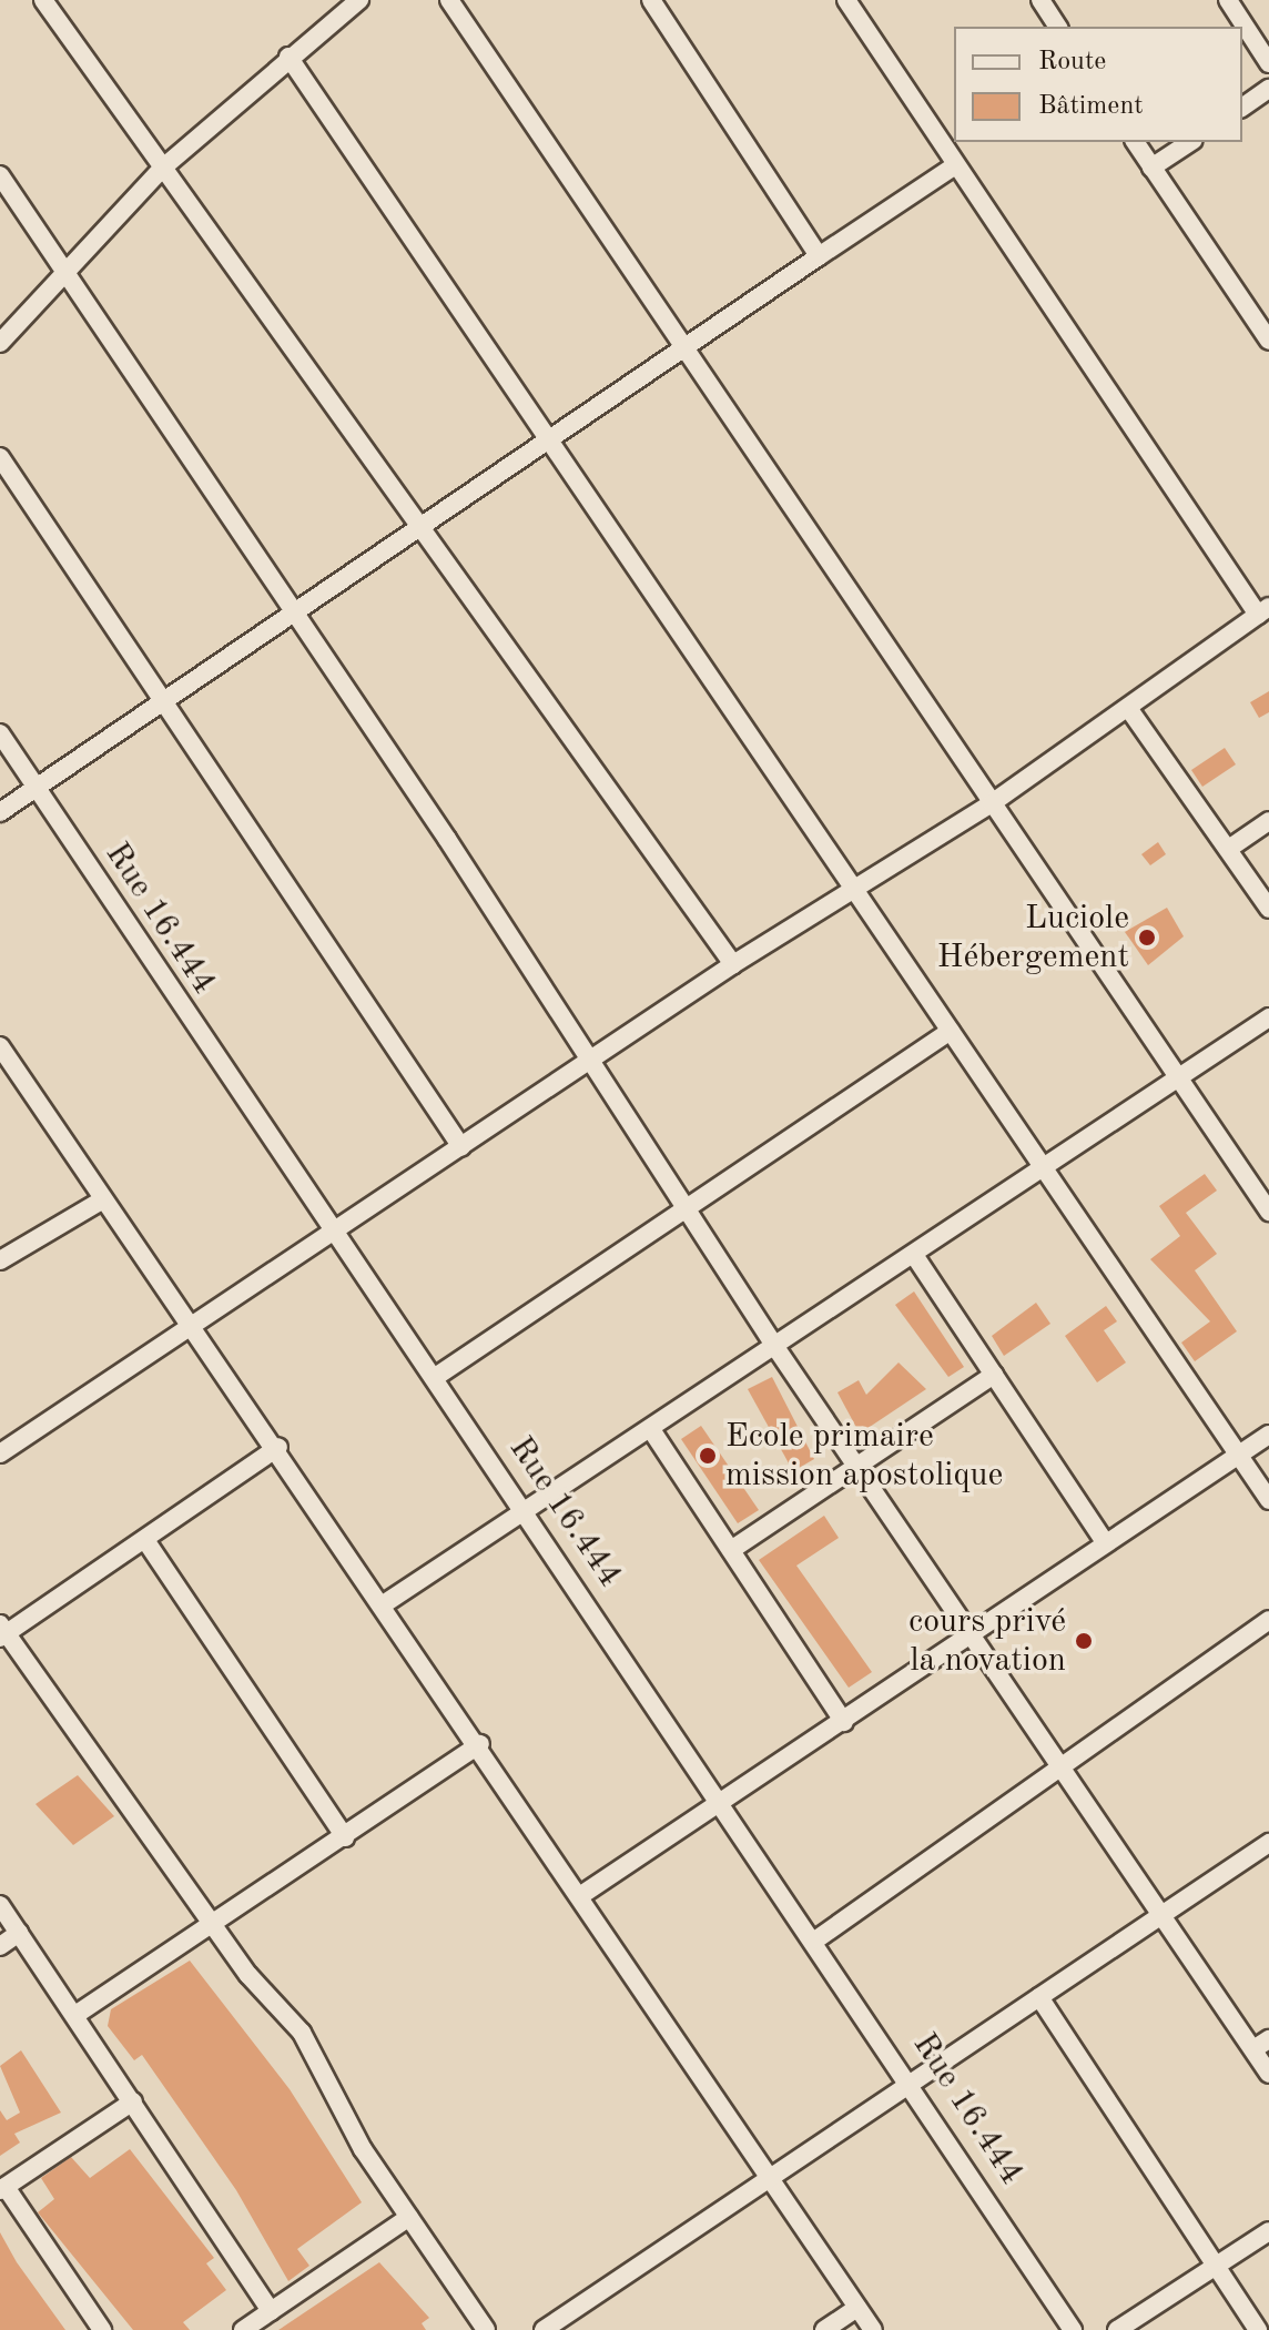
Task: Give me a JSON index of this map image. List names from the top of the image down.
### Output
{
  "streets": {
    "street": ["Rue 16.444"]
  },
  "places": ["Luciole Hébergement", "Ecole primaire mission apostolique", "cours privé la novation"],
  "legend": ["Route", "Bâtiment"]
}
